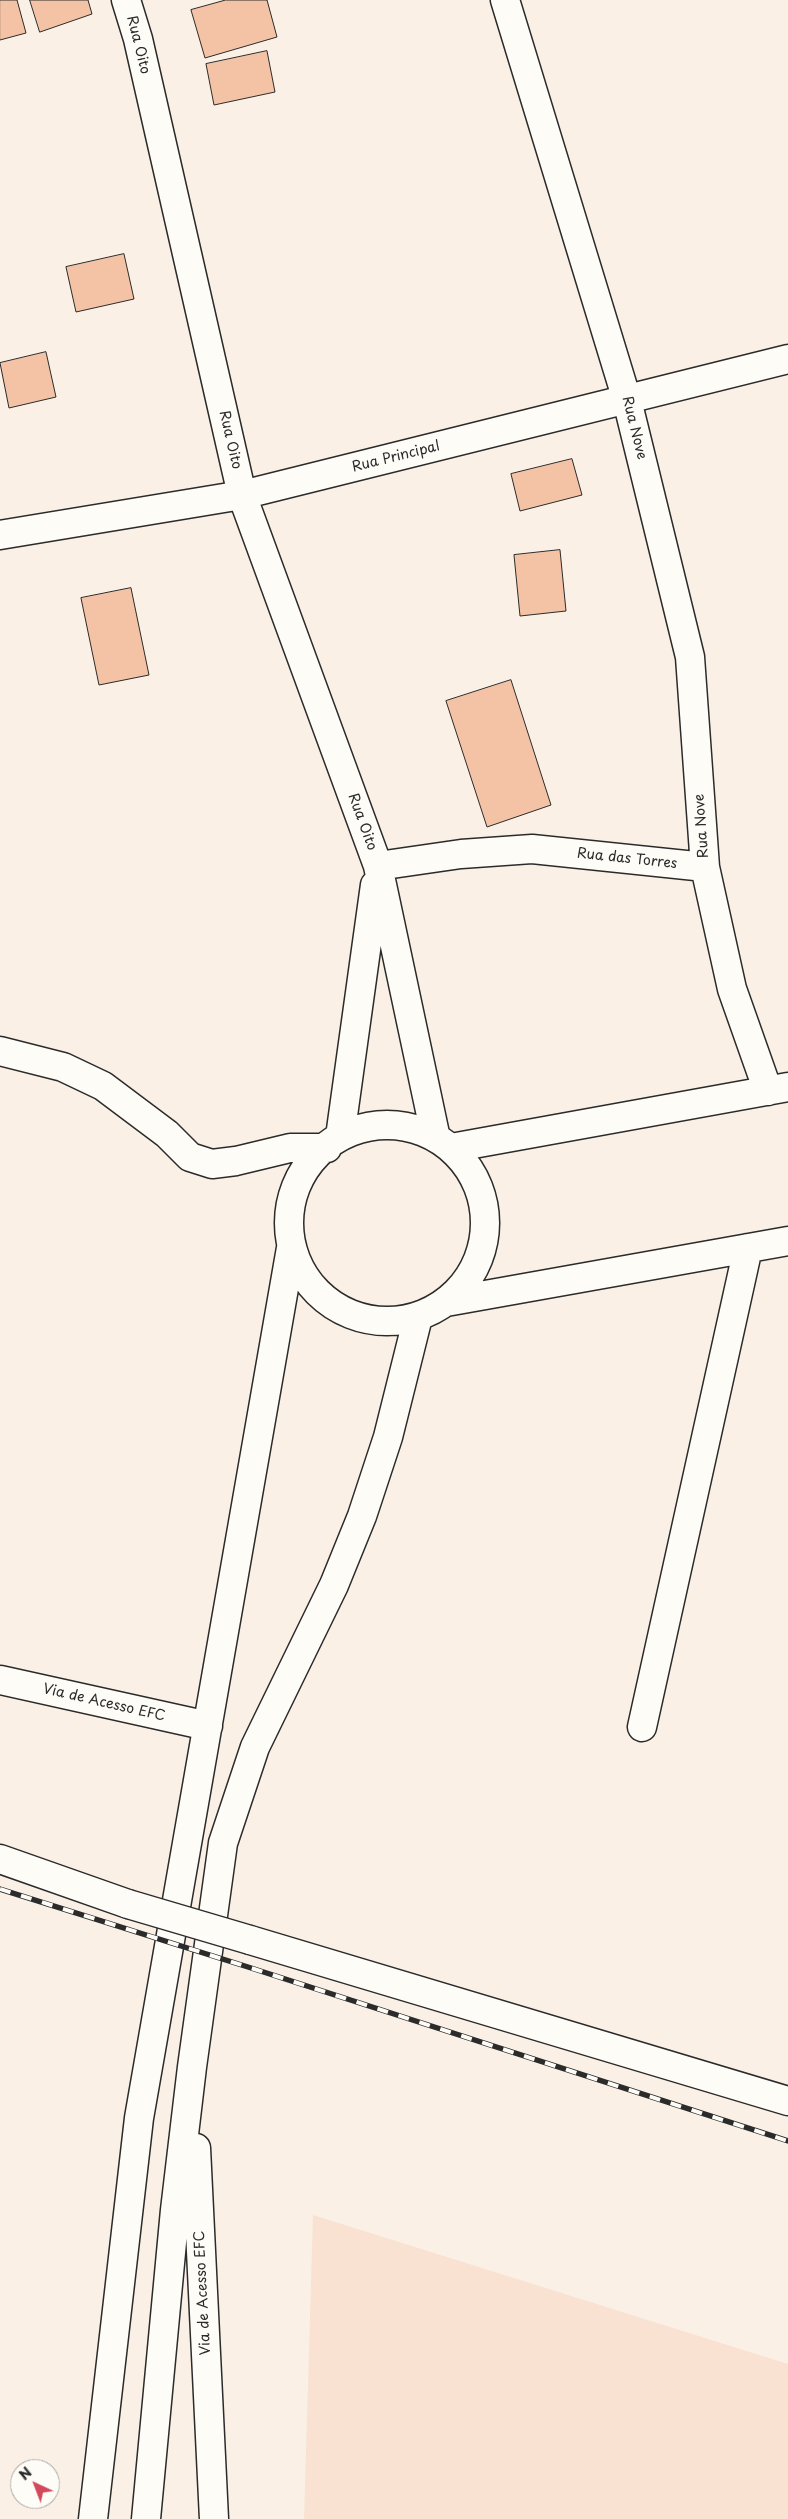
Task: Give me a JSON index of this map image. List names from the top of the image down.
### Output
{
  "streets": {
    "street": [
      "Rua Oito",
      "Rua Nove",
      "Rua Principal",
      "Rua das Torres",
      "Via de Acesso EFC"
    ]
  },
  "crossings": [
    ["Rua Oito", "Rua Principal"],
    ["Rua Oito", "Rua das Torres"],
    ["Rua Nove", "Rua Principal"],
    ["Rua Nove", "Rua das Torres"]
  ],
  "north": "top left"
}
